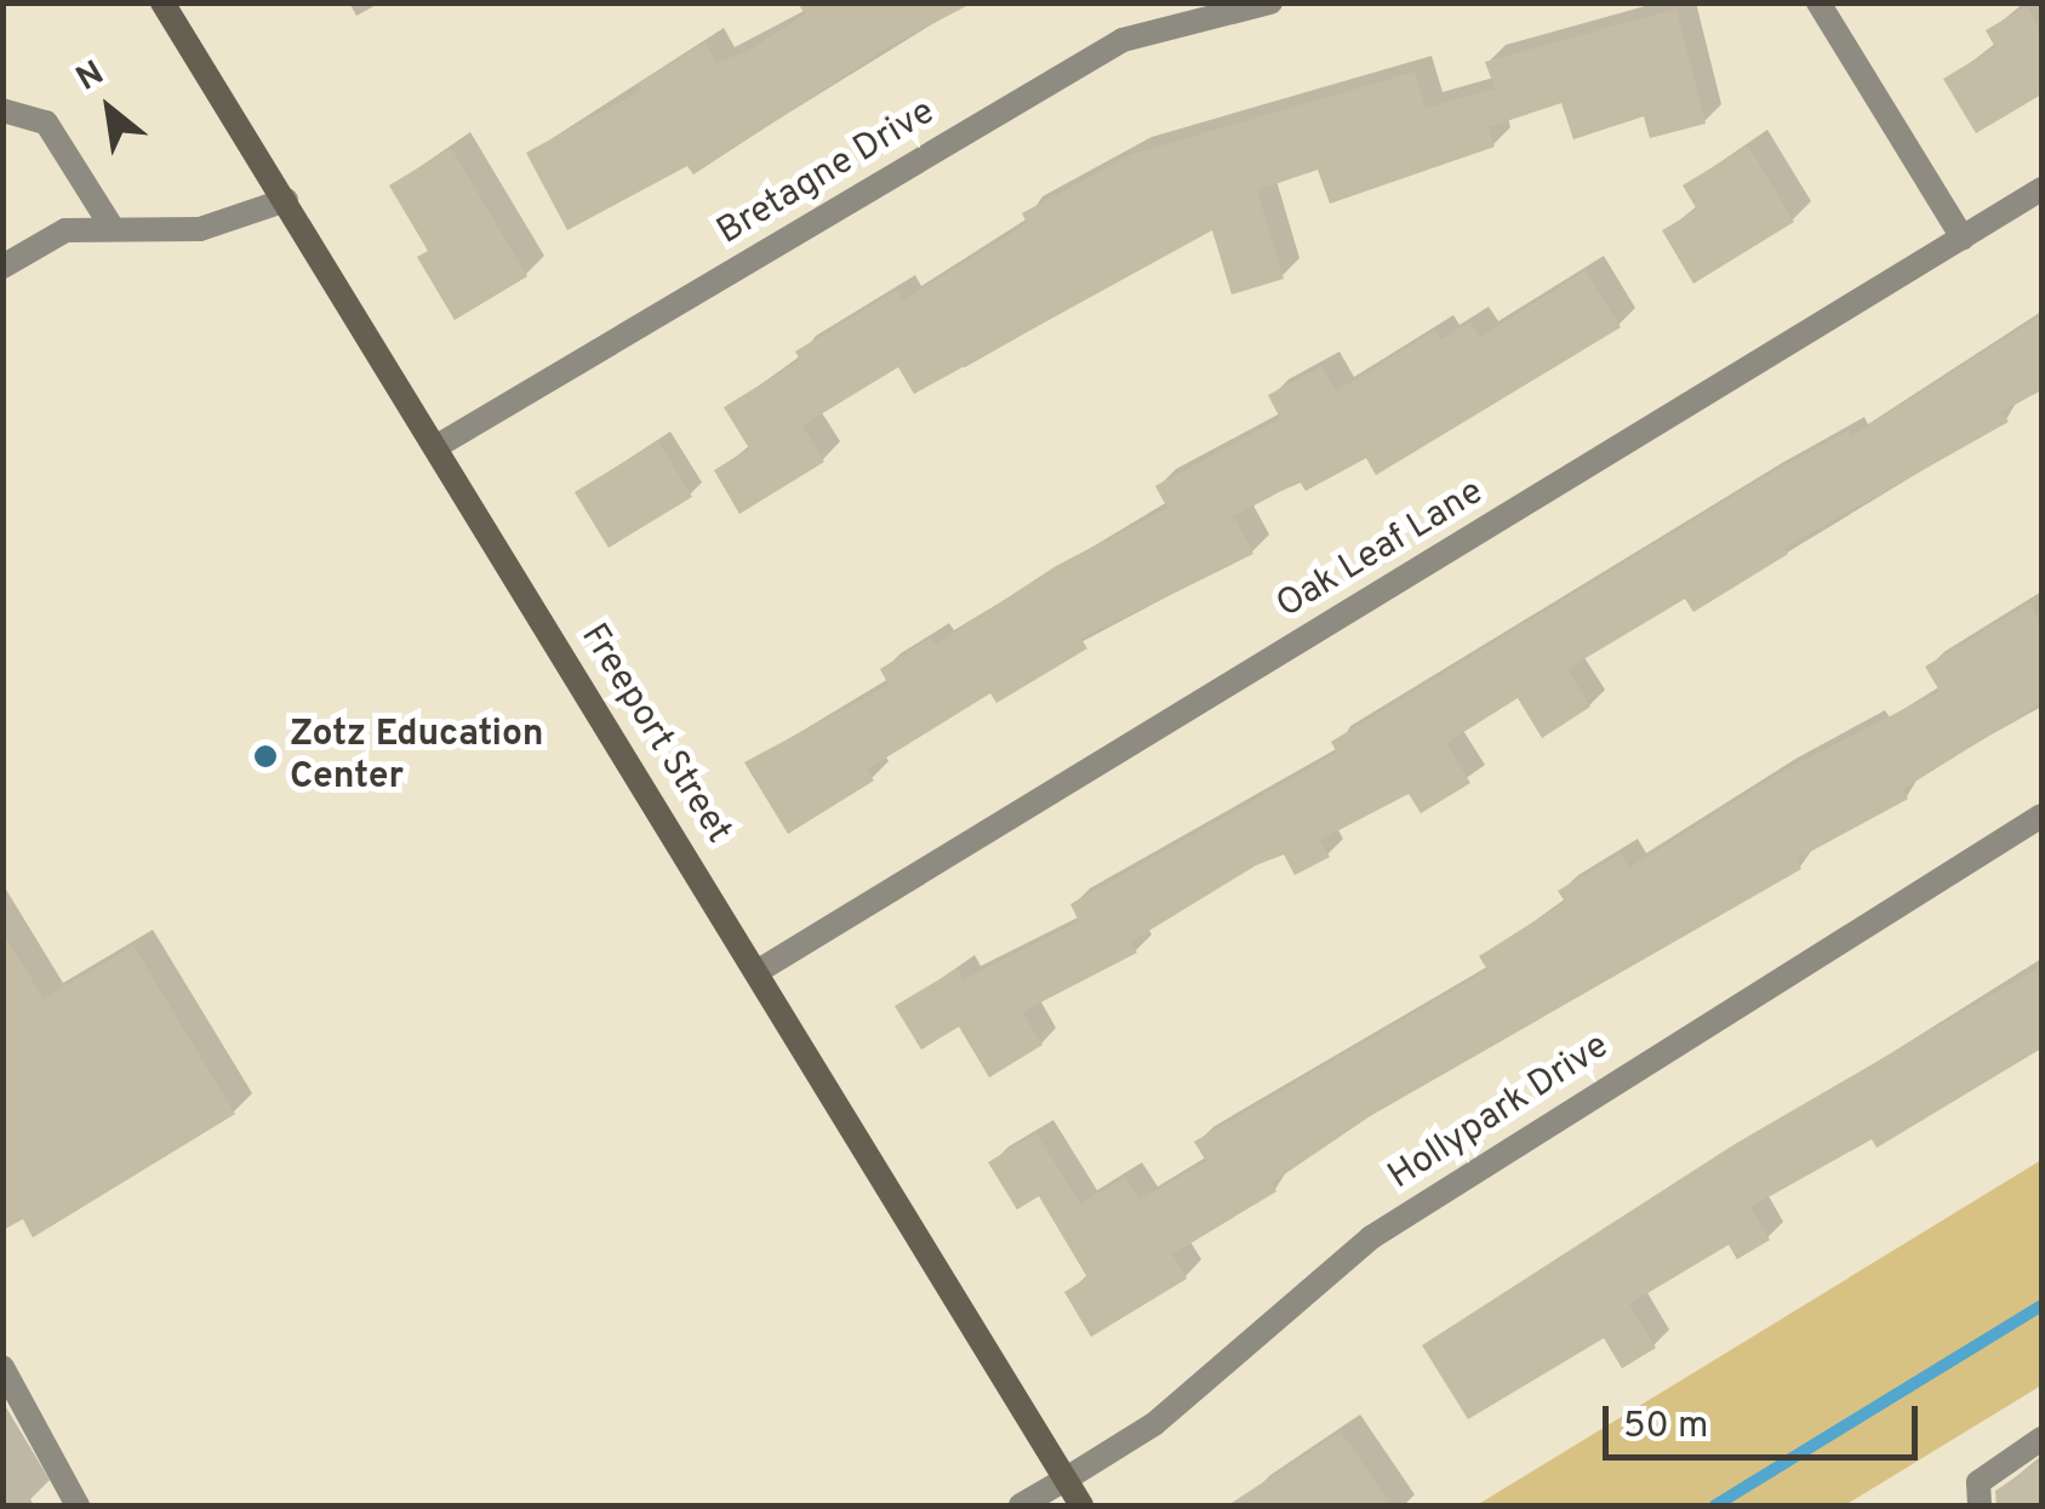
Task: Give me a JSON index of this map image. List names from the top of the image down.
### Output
{
  "streets": {
    "main road": ["Freeport Street"],
    "street": ["Bretagne Drive", "Oak Leaf Lane", "Hollypark Drive"]
  },
  "crossings": [
    ["Bretagne Drive", "Freeport Street"],
    ["Oak Leaf Lane", "Freeport Street"],
    ["Freeport Street", "Hollypark Drive"]
  ],
  "places": ["Zotz Education Center"],
  "scale_bar": "50 m",
  "north": "top left"
}
